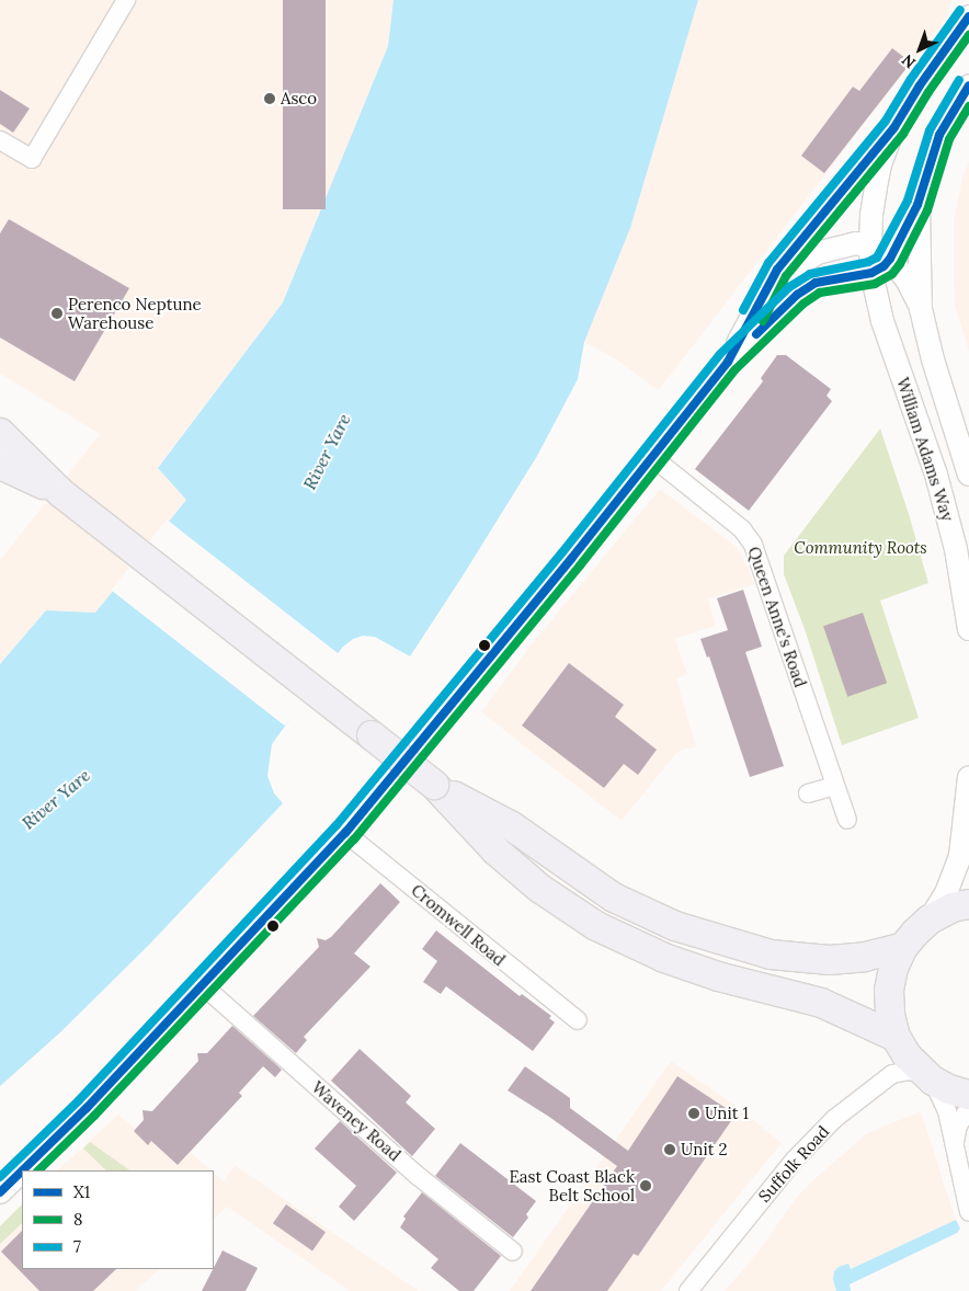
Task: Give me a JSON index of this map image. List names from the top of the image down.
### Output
{
  "streets": {
    "street": [
      "William Adams Way",
      "Queen Anne's Road",
      "Cromwell Road",
      "Waveney Road",
      "Suffolk Road"
    ]
  },
  "water": ["River Yare"],
  "parks": ["Community Roots"],
  "places": [
    "Asco",
    "Perenco Neptune Warehouse",
    "Unit 1",
    "Unit 2",
    "East Coast Black Belt School"
  ],
  "lines": ["transit line 7", "transit line X1", "transit line 8"],
  "legend": ["X1", "8", "7"],
  "north": "bottom left"
}
